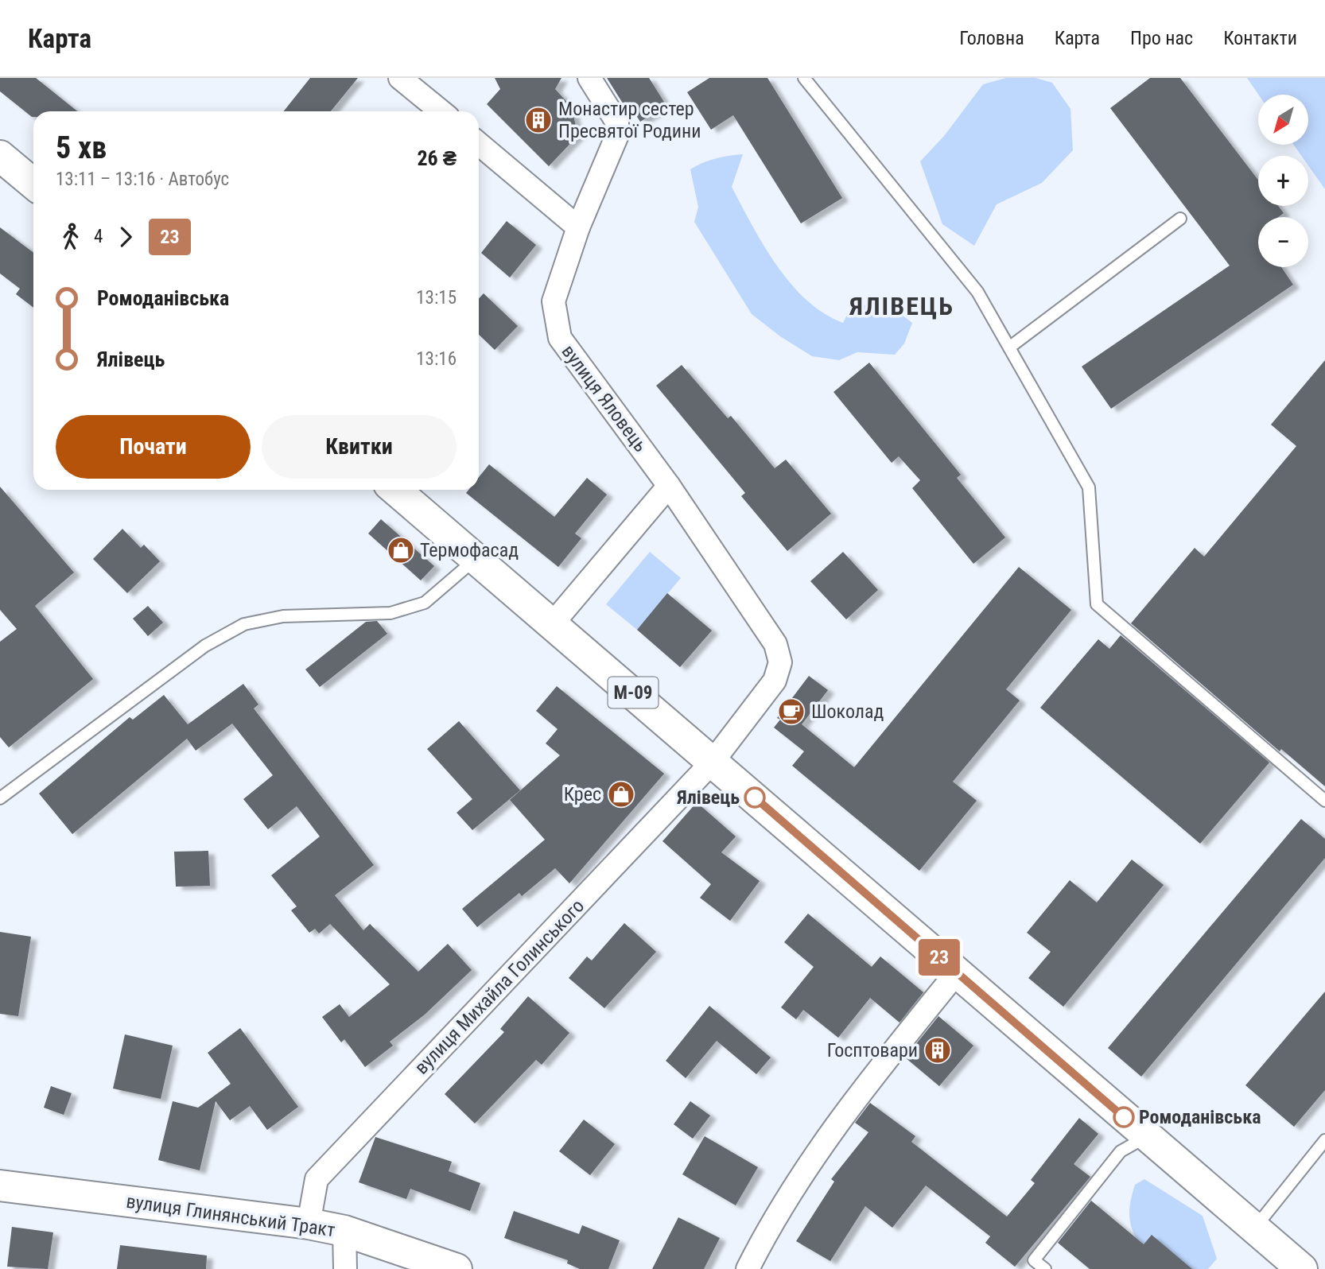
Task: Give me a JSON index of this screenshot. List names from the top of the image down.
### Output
{
  "streets": {
    "main road": ["М-09", "вулиця Глинянський Тракт"],
    "street": ["вулиця Яловець", "вулиця Михайла Голинського"]
  },
  "crossings": [
    ["вулиця Яловець", "М-09"],
    ["вулиця Яловець", "вулиця Михайла Голинського"],
    ["М-09", "вулиця Михайла Голинського"],
    ["вулиця Михайла Голинського", "вулиця Глинянський Тракт"]
  ],
  "districts": ["ЯЛІВЕЦЬ"],
  "places": {
    "building": ["Монастир сестер Пресвятої Родини", "Госптовари"],
    "shop": ["Термофасад", "Крес"],
    "cafe": ["Шоколад"],
    "other": ["Ялівець", "Ромоданівська"]
  },
  "lines": ["bus line 23"],
  "north": "bottom left",
  "page": {
    "header": "Карта",
    "nav": [
      "Головна",
      "Карта",
      "Про нас",
      "Контакти"
    ],
    "on_map": "23",
    "map_buttons": ["+", "−"],
    "heading": ["5 хв", "13:11 – 13:16 · Автобус", "26 ₴"],
    "legs": ["4", "23"],
    "list": [
      {
        "name": "Ромоданівська",
        "value": "13:15"
      },
      {
        "name": "Ялівець",
        "value": "13:16"
      }
    ],
    "buttons": ["Почати", "Квитки"]
  }
}
